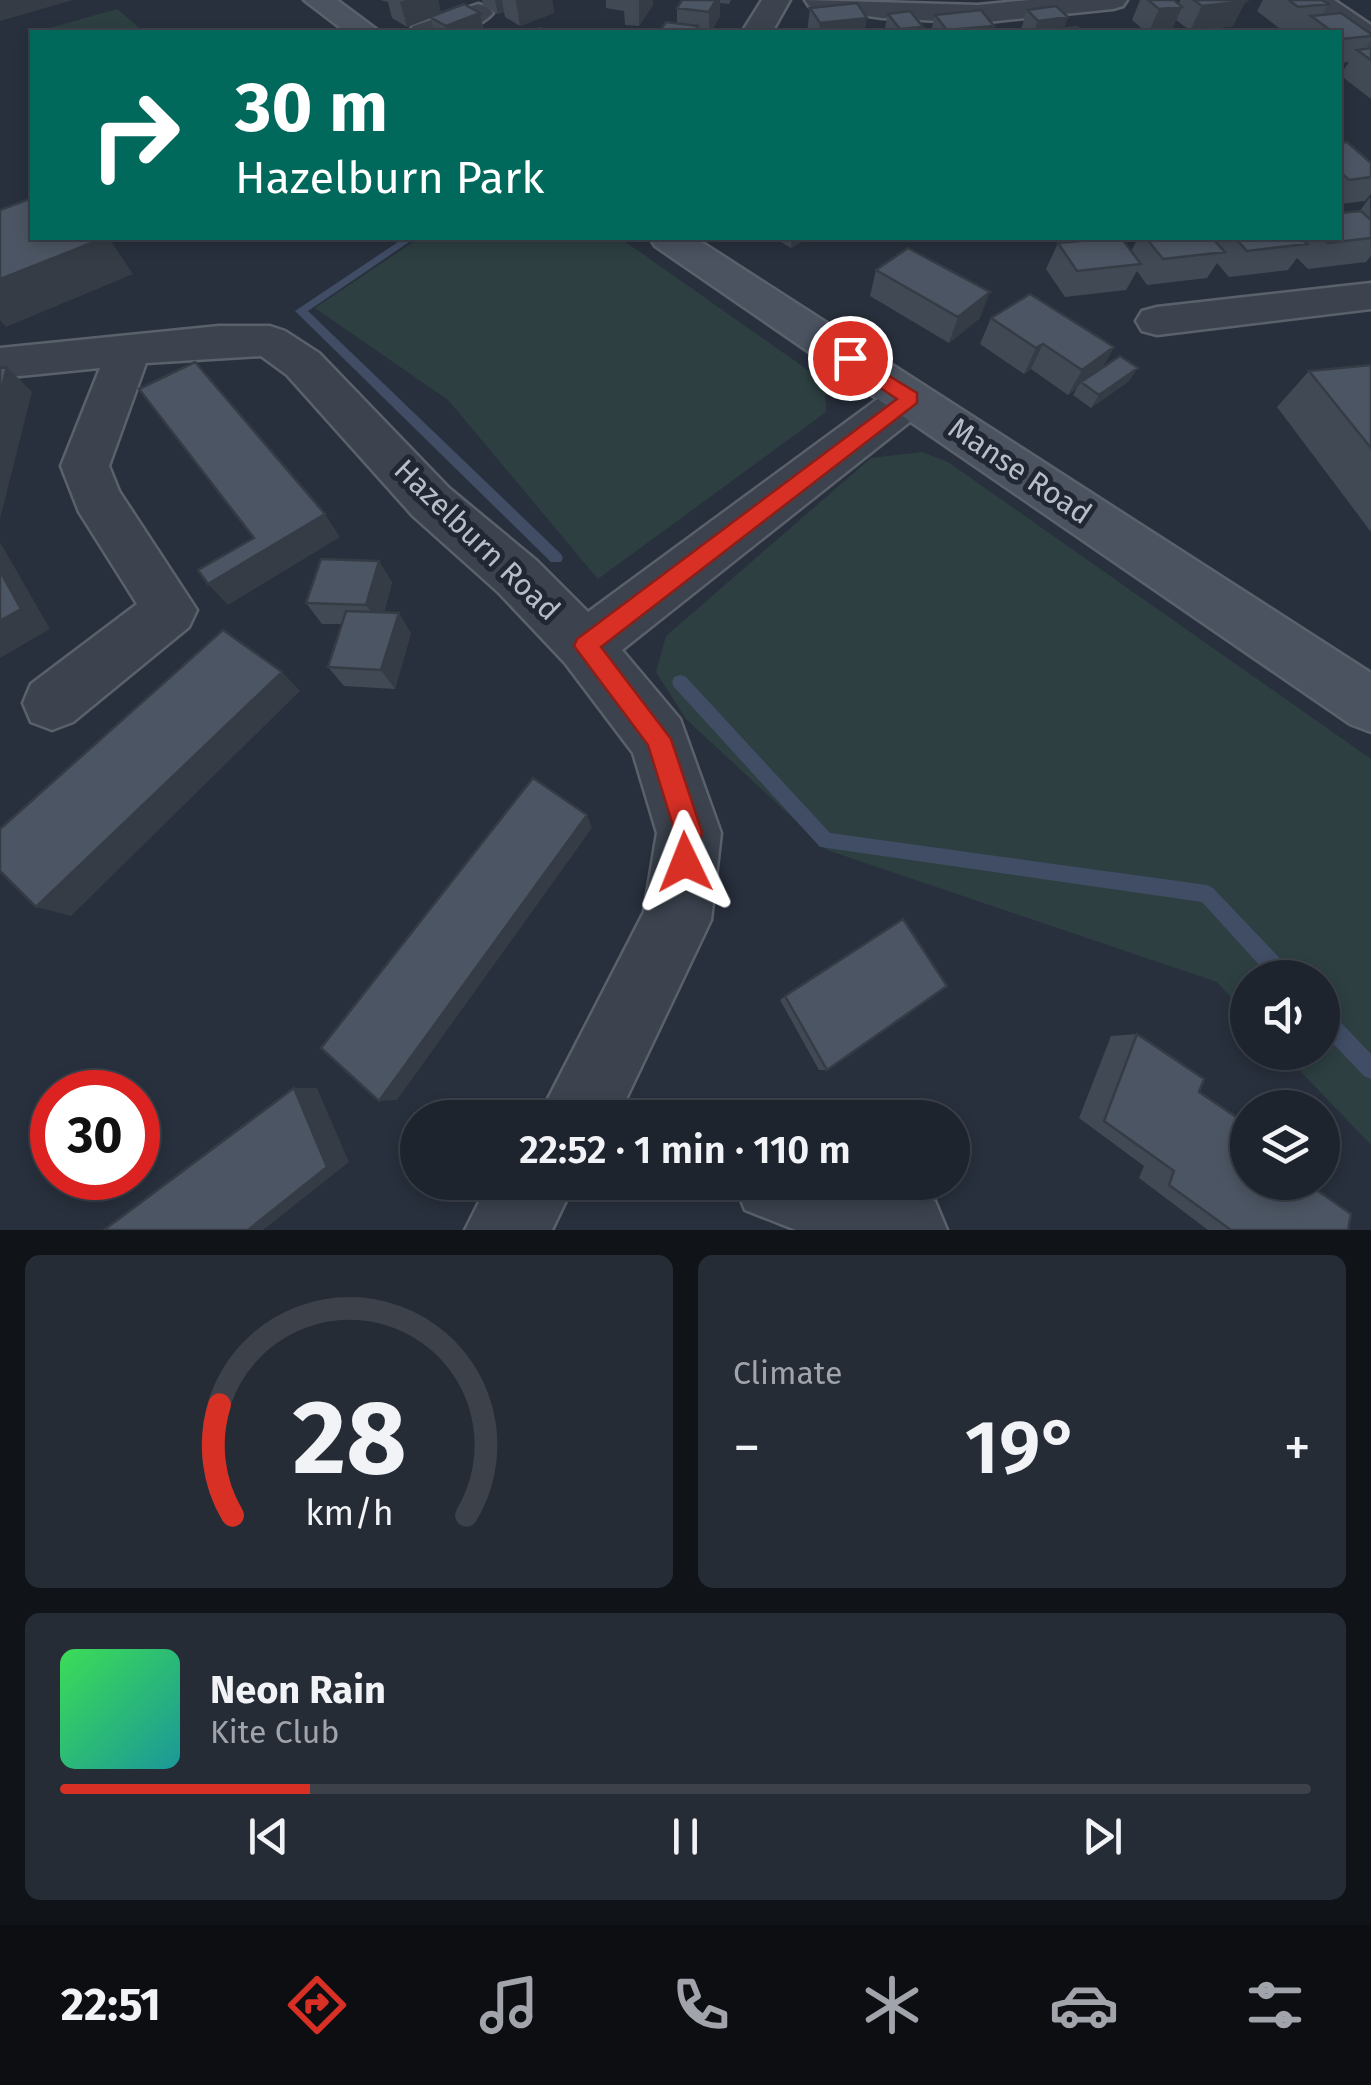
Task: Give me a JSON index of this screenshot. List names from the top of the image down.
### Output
{
  "streets": {
    "main road": ["Manse Road"],
    "street": ["Hazelburn Road"]
  },
  "page": {
    "turn": ["30 m", "Hazelburn Park"],
    "limit": "30",
    "trip": "22:52 · 1 min · 110 m",
    "tile": "Climate",
    "heat": ["−", "19°", "+"],
    "song": ["Neon Rain", "Kite Club"],
    "tabs": "22:51",
    "gauge": ["28", "km/h"]
  }
}
